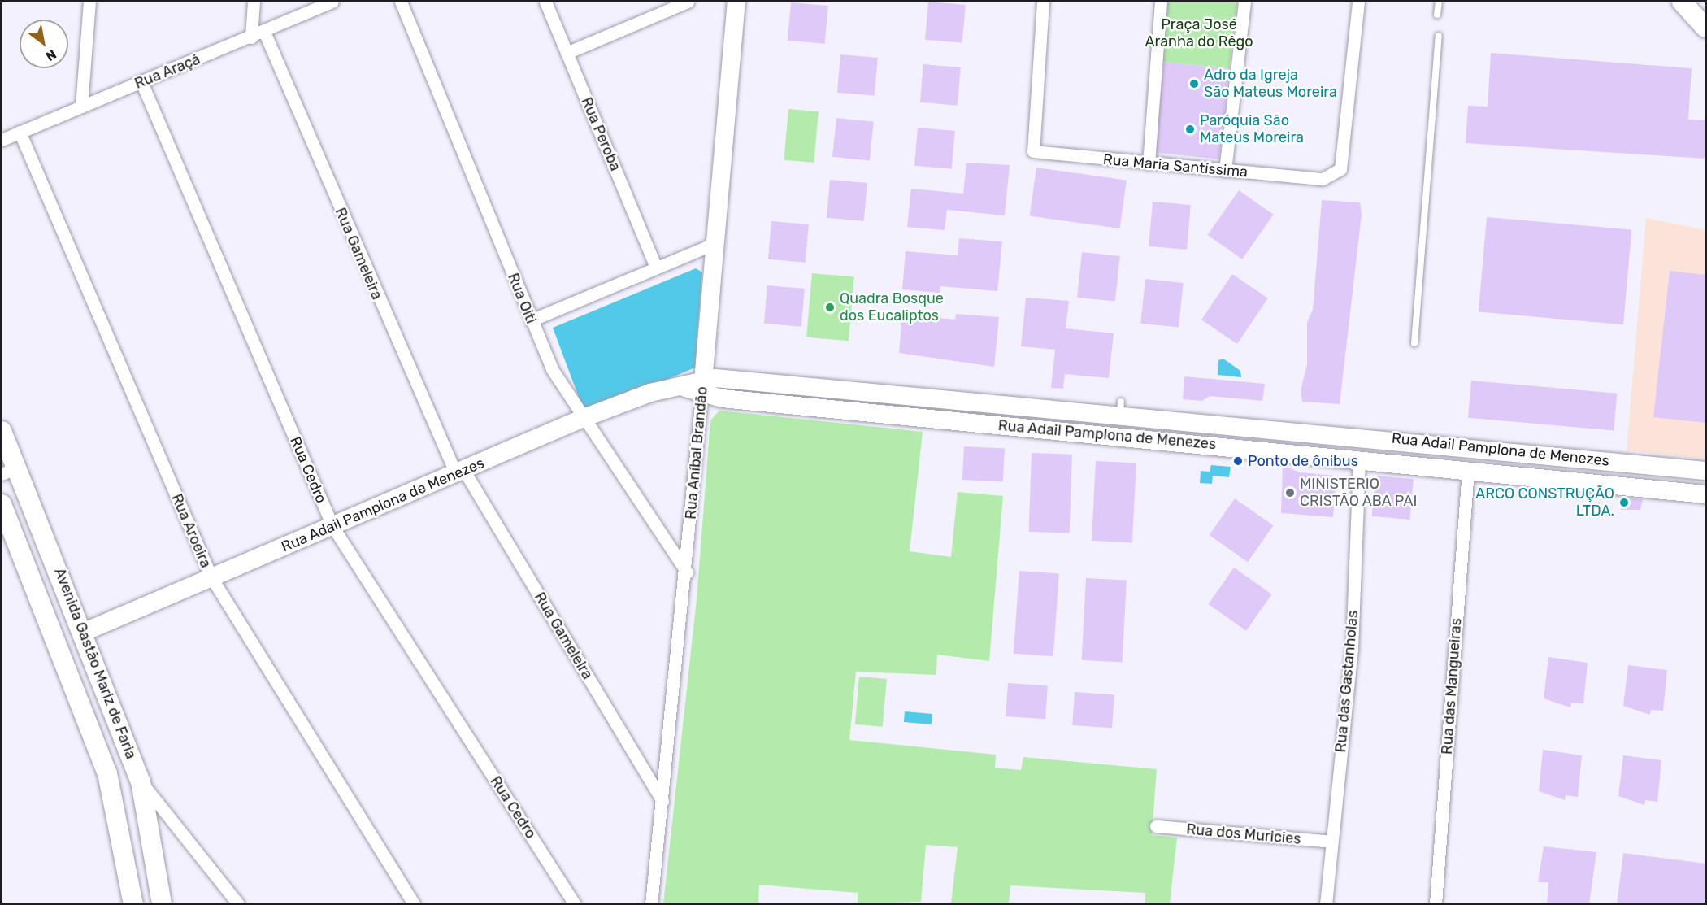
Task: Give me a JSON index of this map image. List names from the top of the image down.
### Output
{
  "streets": {
    "main road": ["Rua Adail Pamplona de Menezes", "Rua Aníbal Brandão", "Avenida Gastão Mariz de Faria"],
    "street": [
      "Rua Araçá",
      "Rua Peroba",
      "Rua Maria Santíssima",
      "Rua Gameleira",
      "Rua Oiti",
      "Rua Cedro",
      "Rua Aroeira",
      "Rua das Gastanholas",
      "Rua das Mangueiras",
      "Rua dos Muricies"
    ]
  },
  "crossings": [
    ["Rua Araçá", "Rua Gameleira"],
    ["Rua Araçá", "Rua Cedro"],
    ["Rua Araçá", "Rua Aroeira"],
    ["Rua Gameleira", "Rua Adail Pamplona de Menezes"],
    ["Rua Gameleira", "Rua Aníbal Brandão"],
    ["Rua Oiti", "Rua Adail Pamplona de Menezes"],
    ["Rua Oiti", "Rua Aníbal Brandão"],
    ["Rua Adail Pamplona de Menezes", "Rua Aníbal Brandão"],
    ["Rua Adail Pamplona de Menezes", "Rua Cedro"],
    ["Rua Adail Pamplona de Menezes", "Rua Aroeira"],
    ["Rua Adail Pamplona de Menezes", "Avenida Gastão Mariz de Faria"],
    ["Rua Adail Pamplona de Menezes", "Rua das Gastanholas"],
    ["Rua Adail Pamplona de Menezes", "Rua das Mangueiras"],
    ["Rua das Gastanholas", "Rua dos Muricies"]
  ],
  "parks": ["Praça José Aranha do Rêgo"],
  "places": [
    "Adro da Igreja São Mateus Moreira",
    "Paróquia São Mateus Moreira",
    "Quadra Bosque dos Eucaliptos",
    "Ponto de ônibus",
    "MINISTERIO CRISTÃO ABA PAI",
    "ARCO CONSTRUÇÃO LTDA."
  ],
  "north": "bottom right"
}
